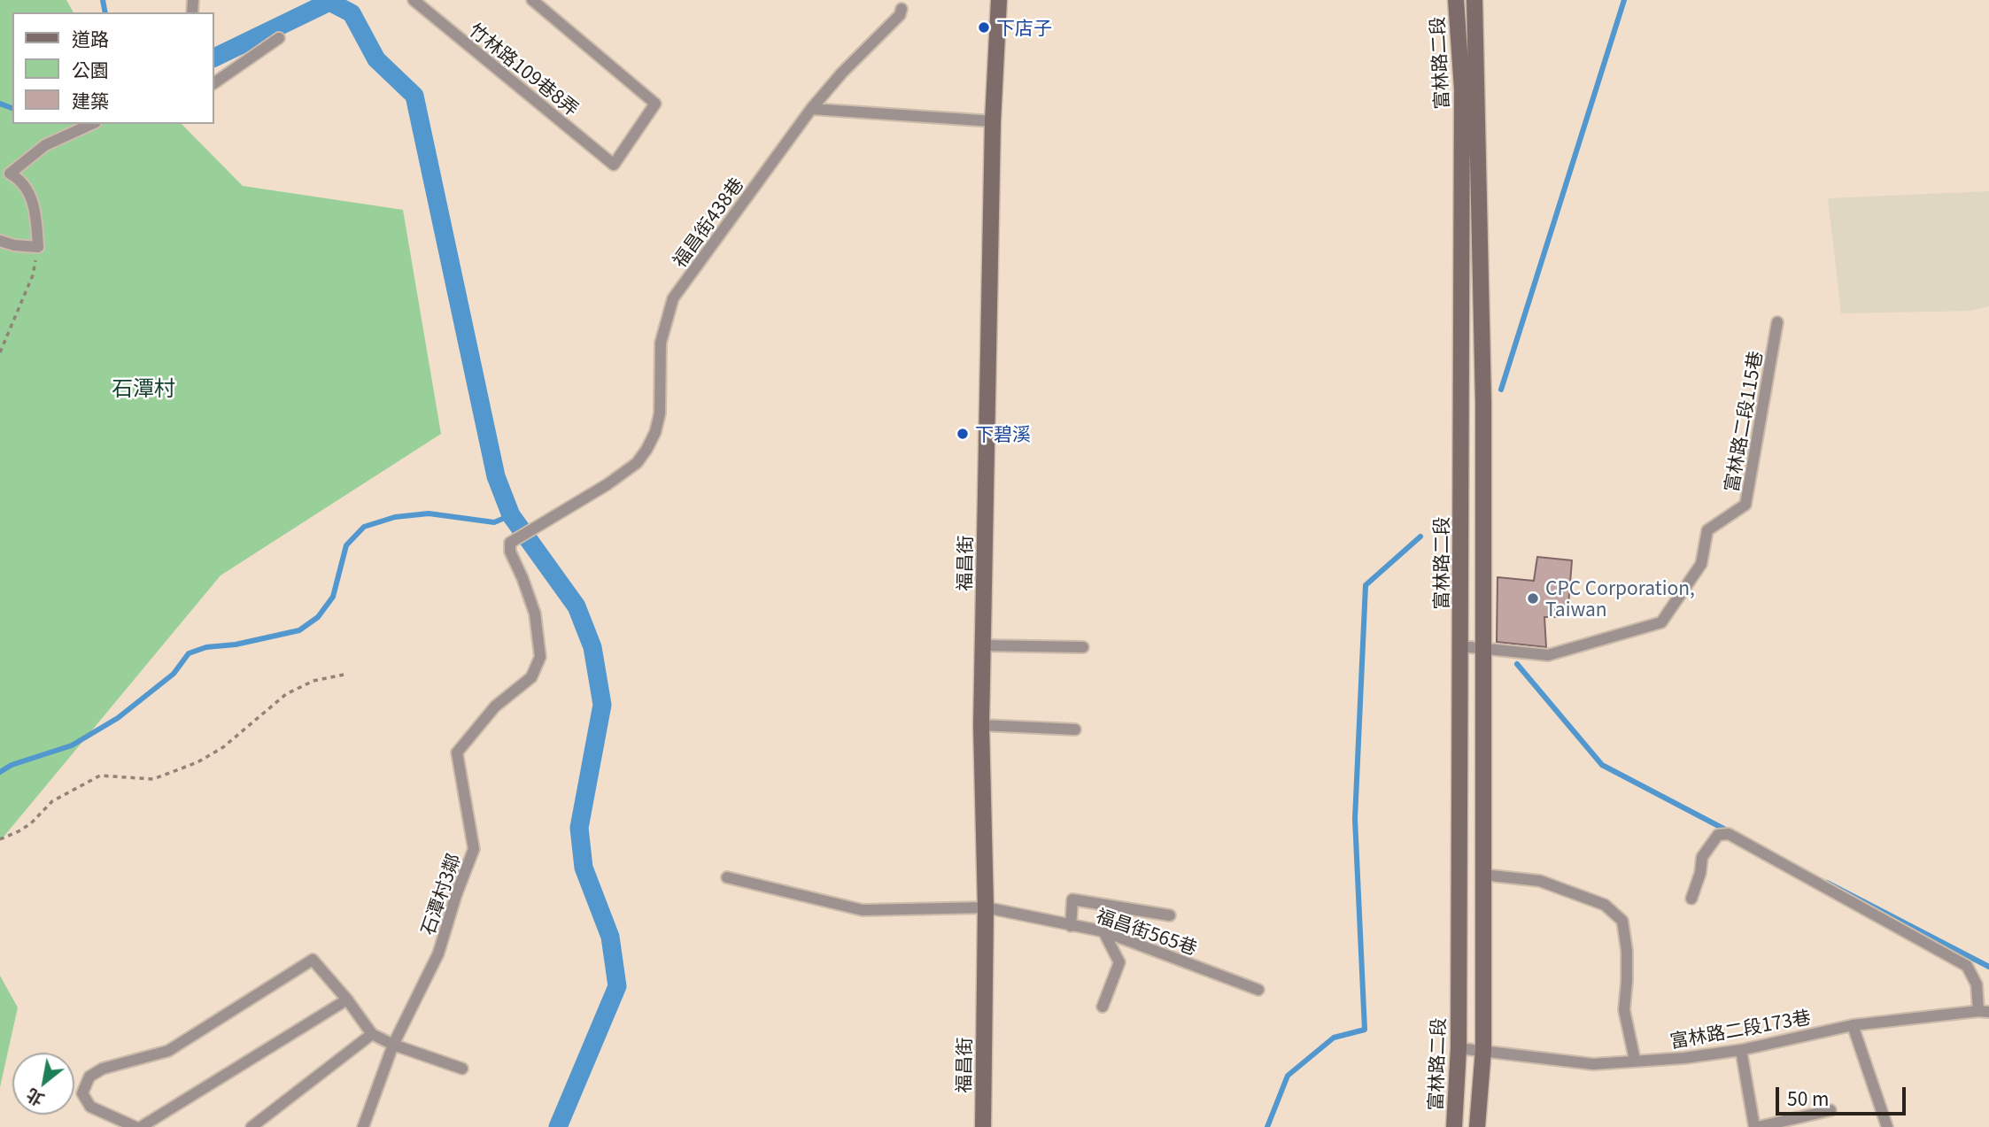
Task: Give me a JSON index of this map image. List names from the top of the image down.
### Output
{
  "streets": {
    "main road": ["富林路二段", "福昌街"],
    "lane": [
      "竹林路109巷8弄",
      "福昌街438巷",
      "富林路二段115巷",
      "石潭村3鄰",
      "福昌街565巷",
      "富林路二段173巷"
    ]
  },
  "crossings": [
    ["富林路二段", "富林路二段115巷"],
    ["富林路二段", "富林路二段173巷"],
    ["福昌街438巷", "石潭村3鄰"],
    ["福昌街", "福昌街565巷"]
  ],
  "districts": ["石潭村"],
  "places": ["下店子", "下碧溪", "CPC Corporation, Taiwan"],
  "legend": ["道路", "公園", "建築"],
  "scale_bar": "50 m",
  "north": "bottom left"
}
